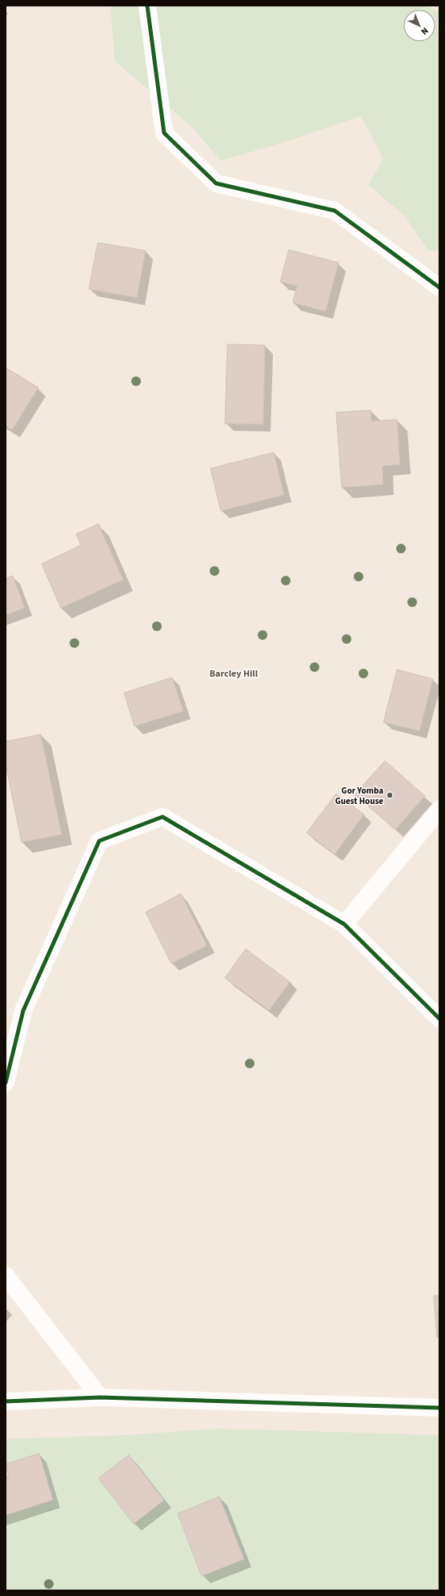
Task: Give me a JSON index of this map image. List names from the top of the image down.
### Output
{
  "districts": ["Barcley Hill"],
  "places": ["Gor Yomba Guest House"],
  "north": "bottom right"
}
